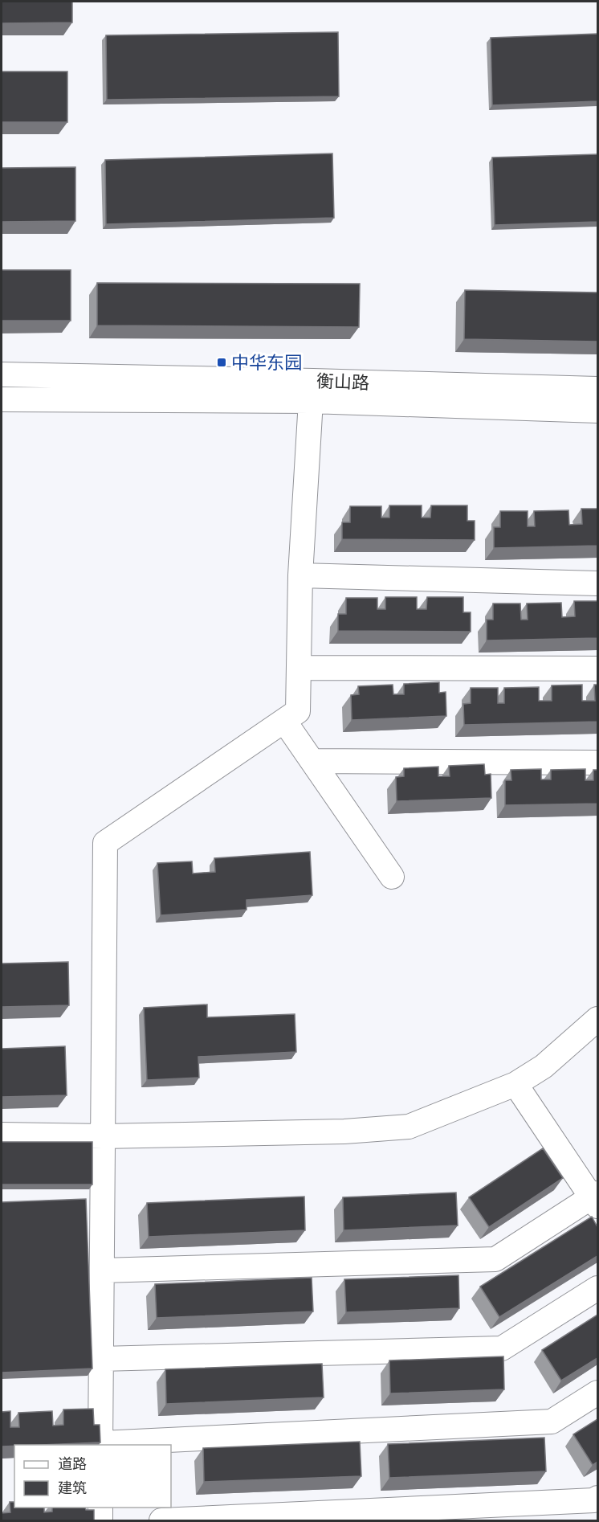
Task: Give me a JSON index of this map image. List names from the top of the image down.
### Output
{
  "streets": {
    "street": ["衡山路"]
  },
  "places": {
    "transit": ["中华东园"]
  },
  "legend": ["道路", "建筑"]
}
